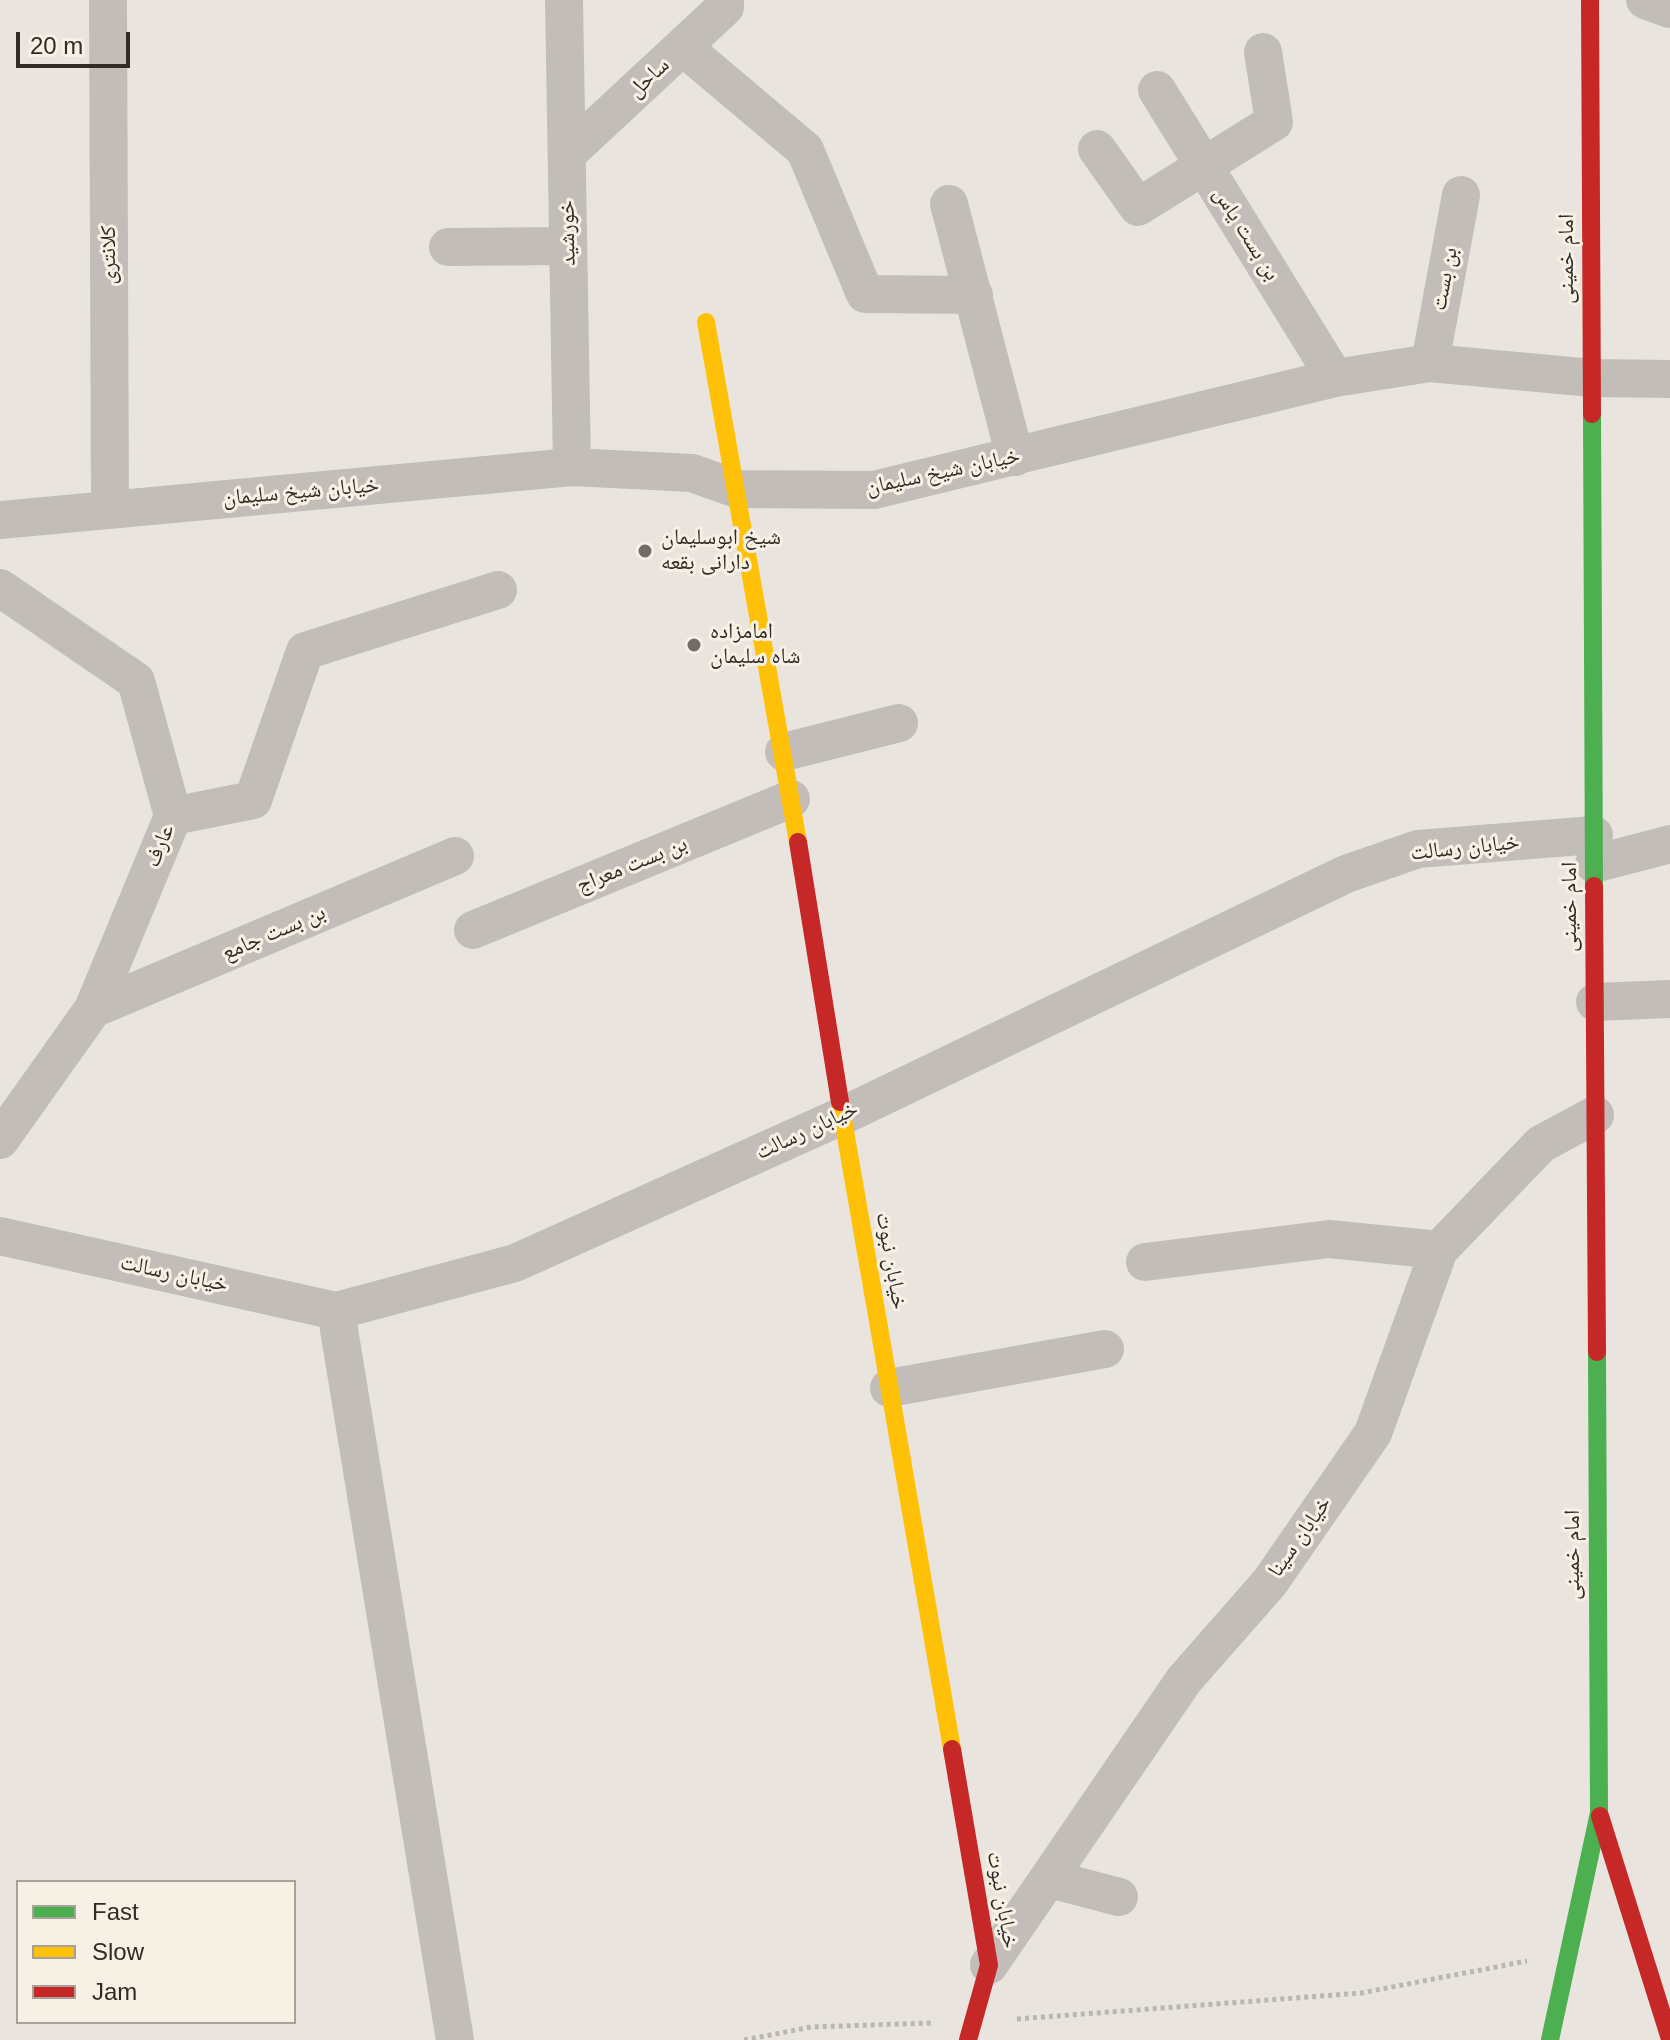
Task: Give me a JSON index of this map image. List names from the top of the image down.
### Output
{
  "streets": {
    "street": [
      "ساحل",
      "خورشید",
      "بن بست یاس",
      "کلانتری",
      "امام خمینی",
      "بن بست",
      "خیابان شیخ سلیمان",
      "عارف",
      "خیابان رسالت",
      "بن بست معراج",
      "بن بست جامع",
      "خیابان نبوت",
      "خیابان سینا"
    ]
  },
  "crossings": [
    ["ساحل", "خورشید"],
    ["خورشید", "خیابان شیخ سلیمان"],
    ["بن بست یاس", "خیابان شیخ سلیمان"],
    ["کلانتری", "خیابان شیخ سلیمان"],
    ["امام خمینی", "خیابان شیخ سلیمان"],
    ["امام خمینی", "خیابان رسالت"],
    ["امام خمینی", "خیابان سینا"],
    ["بن بست", "خیابان شیخ سلیمان"],
    ["خیابان شیخ سلیمان", "خیابان نبوت"],
    ["عارف", "بن بست جامع"],
    ["خیابان رسالت", "خیابان نبوت"],
    ["بن بست معراج", "خیابان نبوت"],
    ["خیابان نبوت", "خیابان سینا"]
  ],
  "places": ["شیخ ابوسلیمان دارانی بقعه", "امامزاده شاه سلیمان"],
  "legend": ["Fast", "Slow", "Jam"],
  "scale_bar": "20 m"
}
